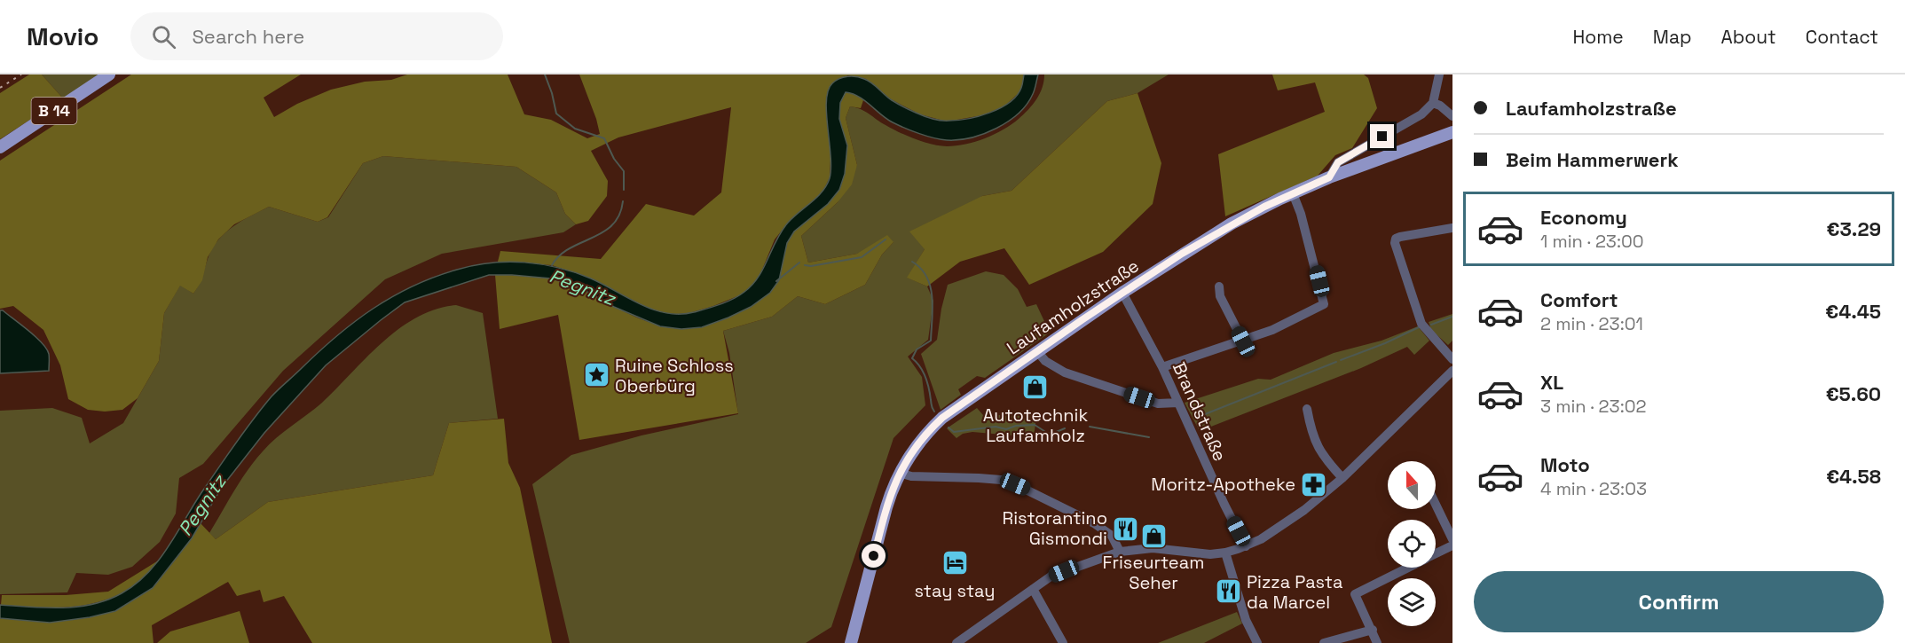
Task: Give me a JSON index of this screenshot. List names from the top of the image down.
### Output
{
  "streets": {
    "main road": ["B 14", "Laufamholzstraße"],
    "street": ["Brandstraße"]
  },
  "crossings": [
    ["Laufamholzstraße", "Brandstraße"]
  ],
  "water": ["Pegnitz"],
  "places": {
    "place": ["Ruine Schloss Oberbürg"],
    "shop": ["Autotechnik Laufamholz", "Friseurteam Seher"],
    "pharmacy": ["Moritz-Apotheke"],
    "restaurant": ["Ristorantino Gismondi", "Pizza Pasta da Marcel"],
    "hotel": ["stay stay"]
  },
  "north": "top",
  "page": {
    "header": "Movio",
    "search": "Search here",
    "nav": [
      "Home",
      "Map",
      "About",
      "Contact"
    ],
    "banner": ["Laufamholzstraße", "Beim Hammerwerk"],
    "list": [
      {
        "name": "Economy",
        "note": "1 min · 23:00",
        "value": "€3.29"
      },
      {
        "name": "Comfort",
        "note": "2 min · 23:01",
        "value": "€4.45"
      },
      {
        "name": "XL",
        "note": "3 min · 23:02",
        "value": "€5.60"
      },
      {
        "name": "Moto",
        "note": "4 min · 23:03",
        "value": "€4.58"
      }
    ],
    "buttons": "Confirm"
  }
}
